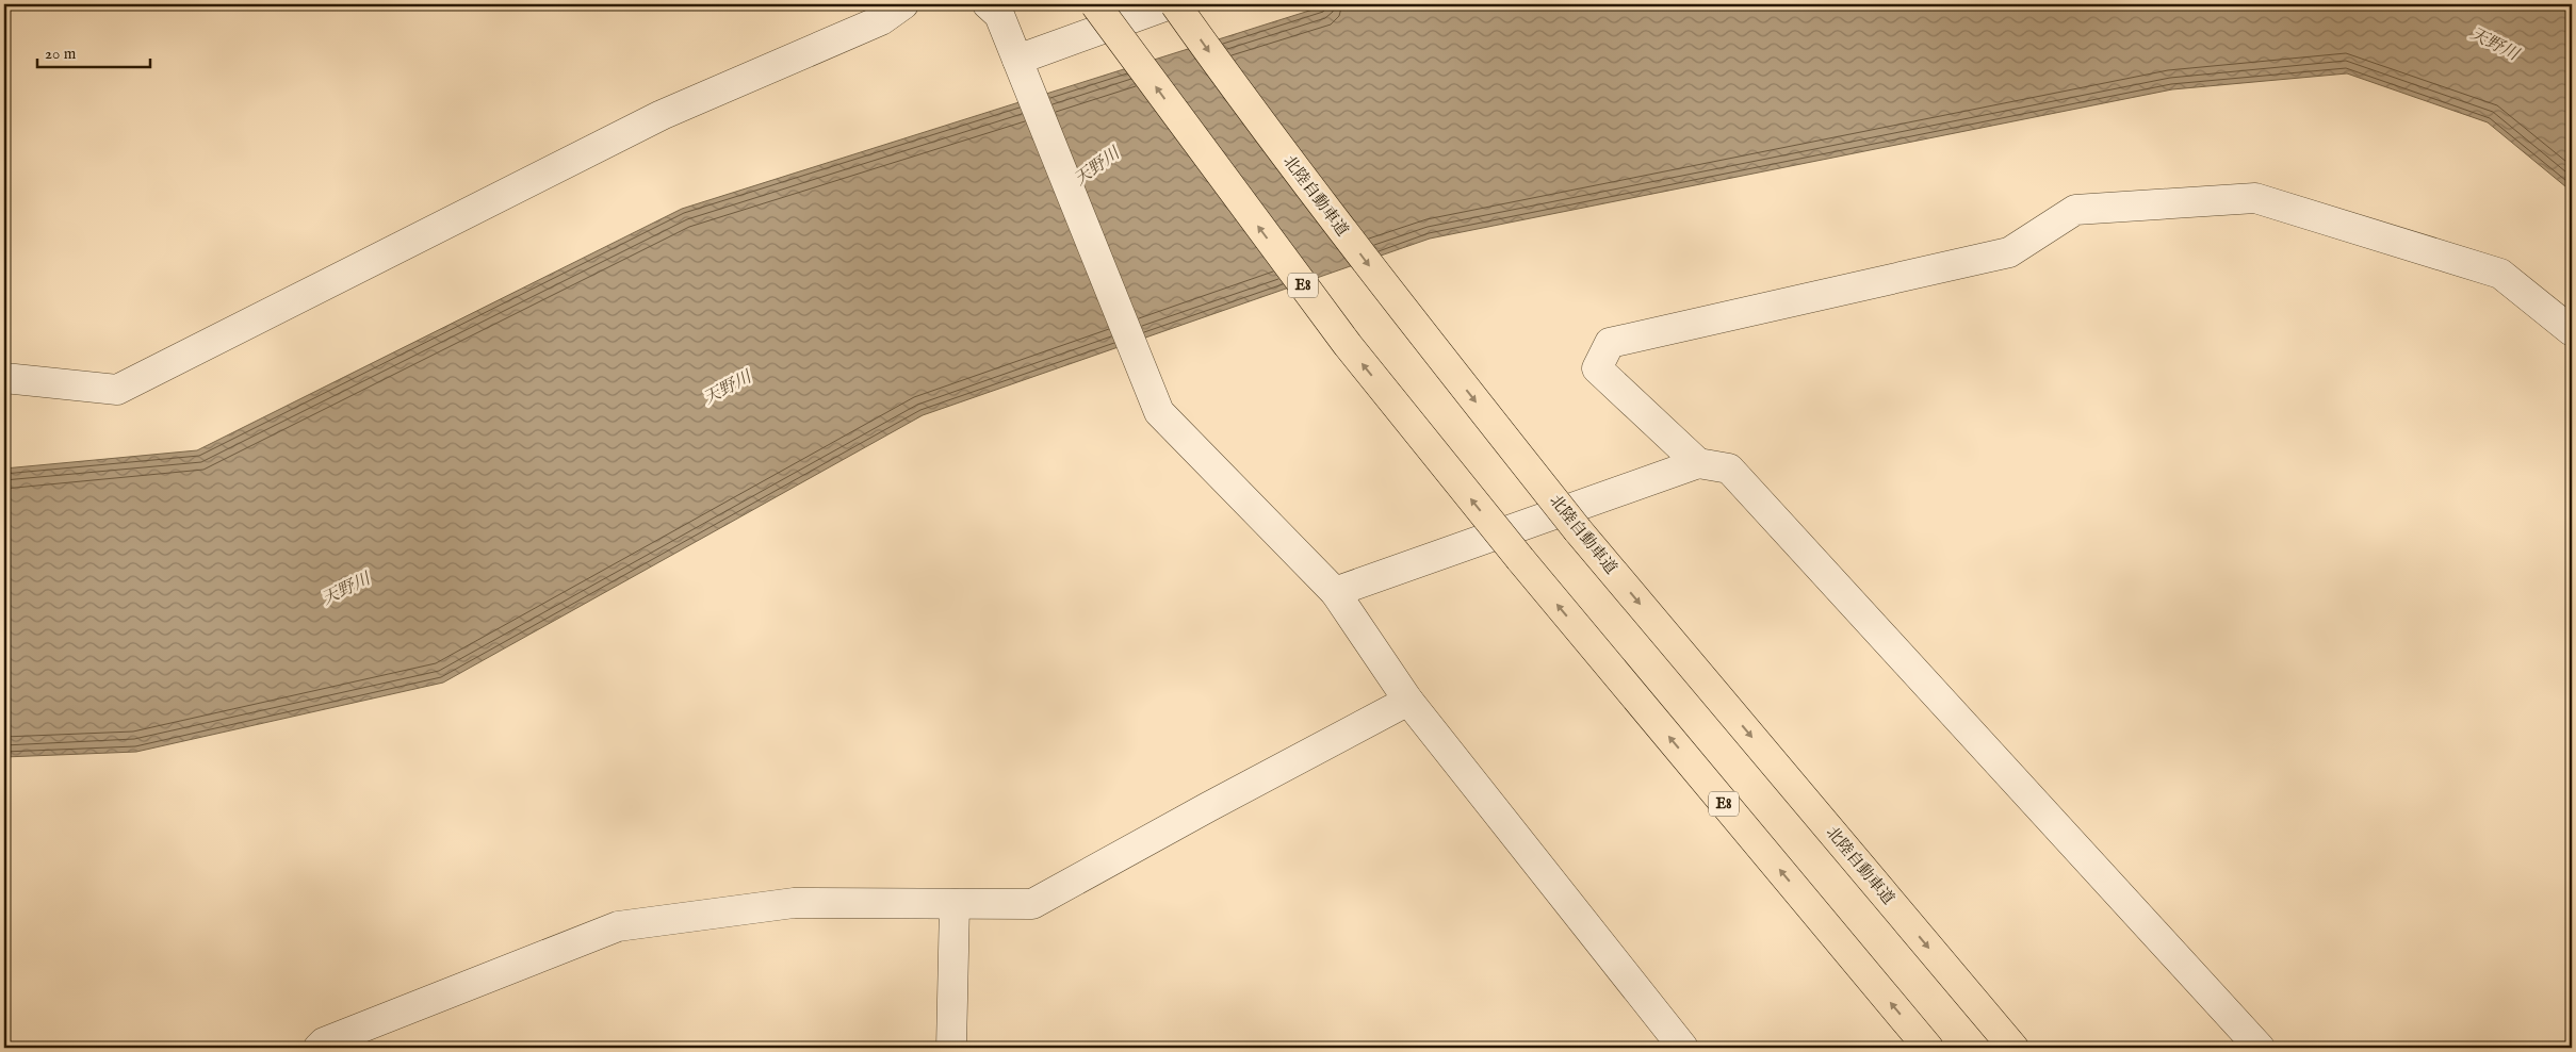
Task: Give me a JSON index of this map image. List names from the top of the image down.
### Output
{
  "streets": {
    "highway": ["北陸自動車道", "E8"]
  },
  "water": ["天野川"],
  "scale_bar": "20 m"
}
